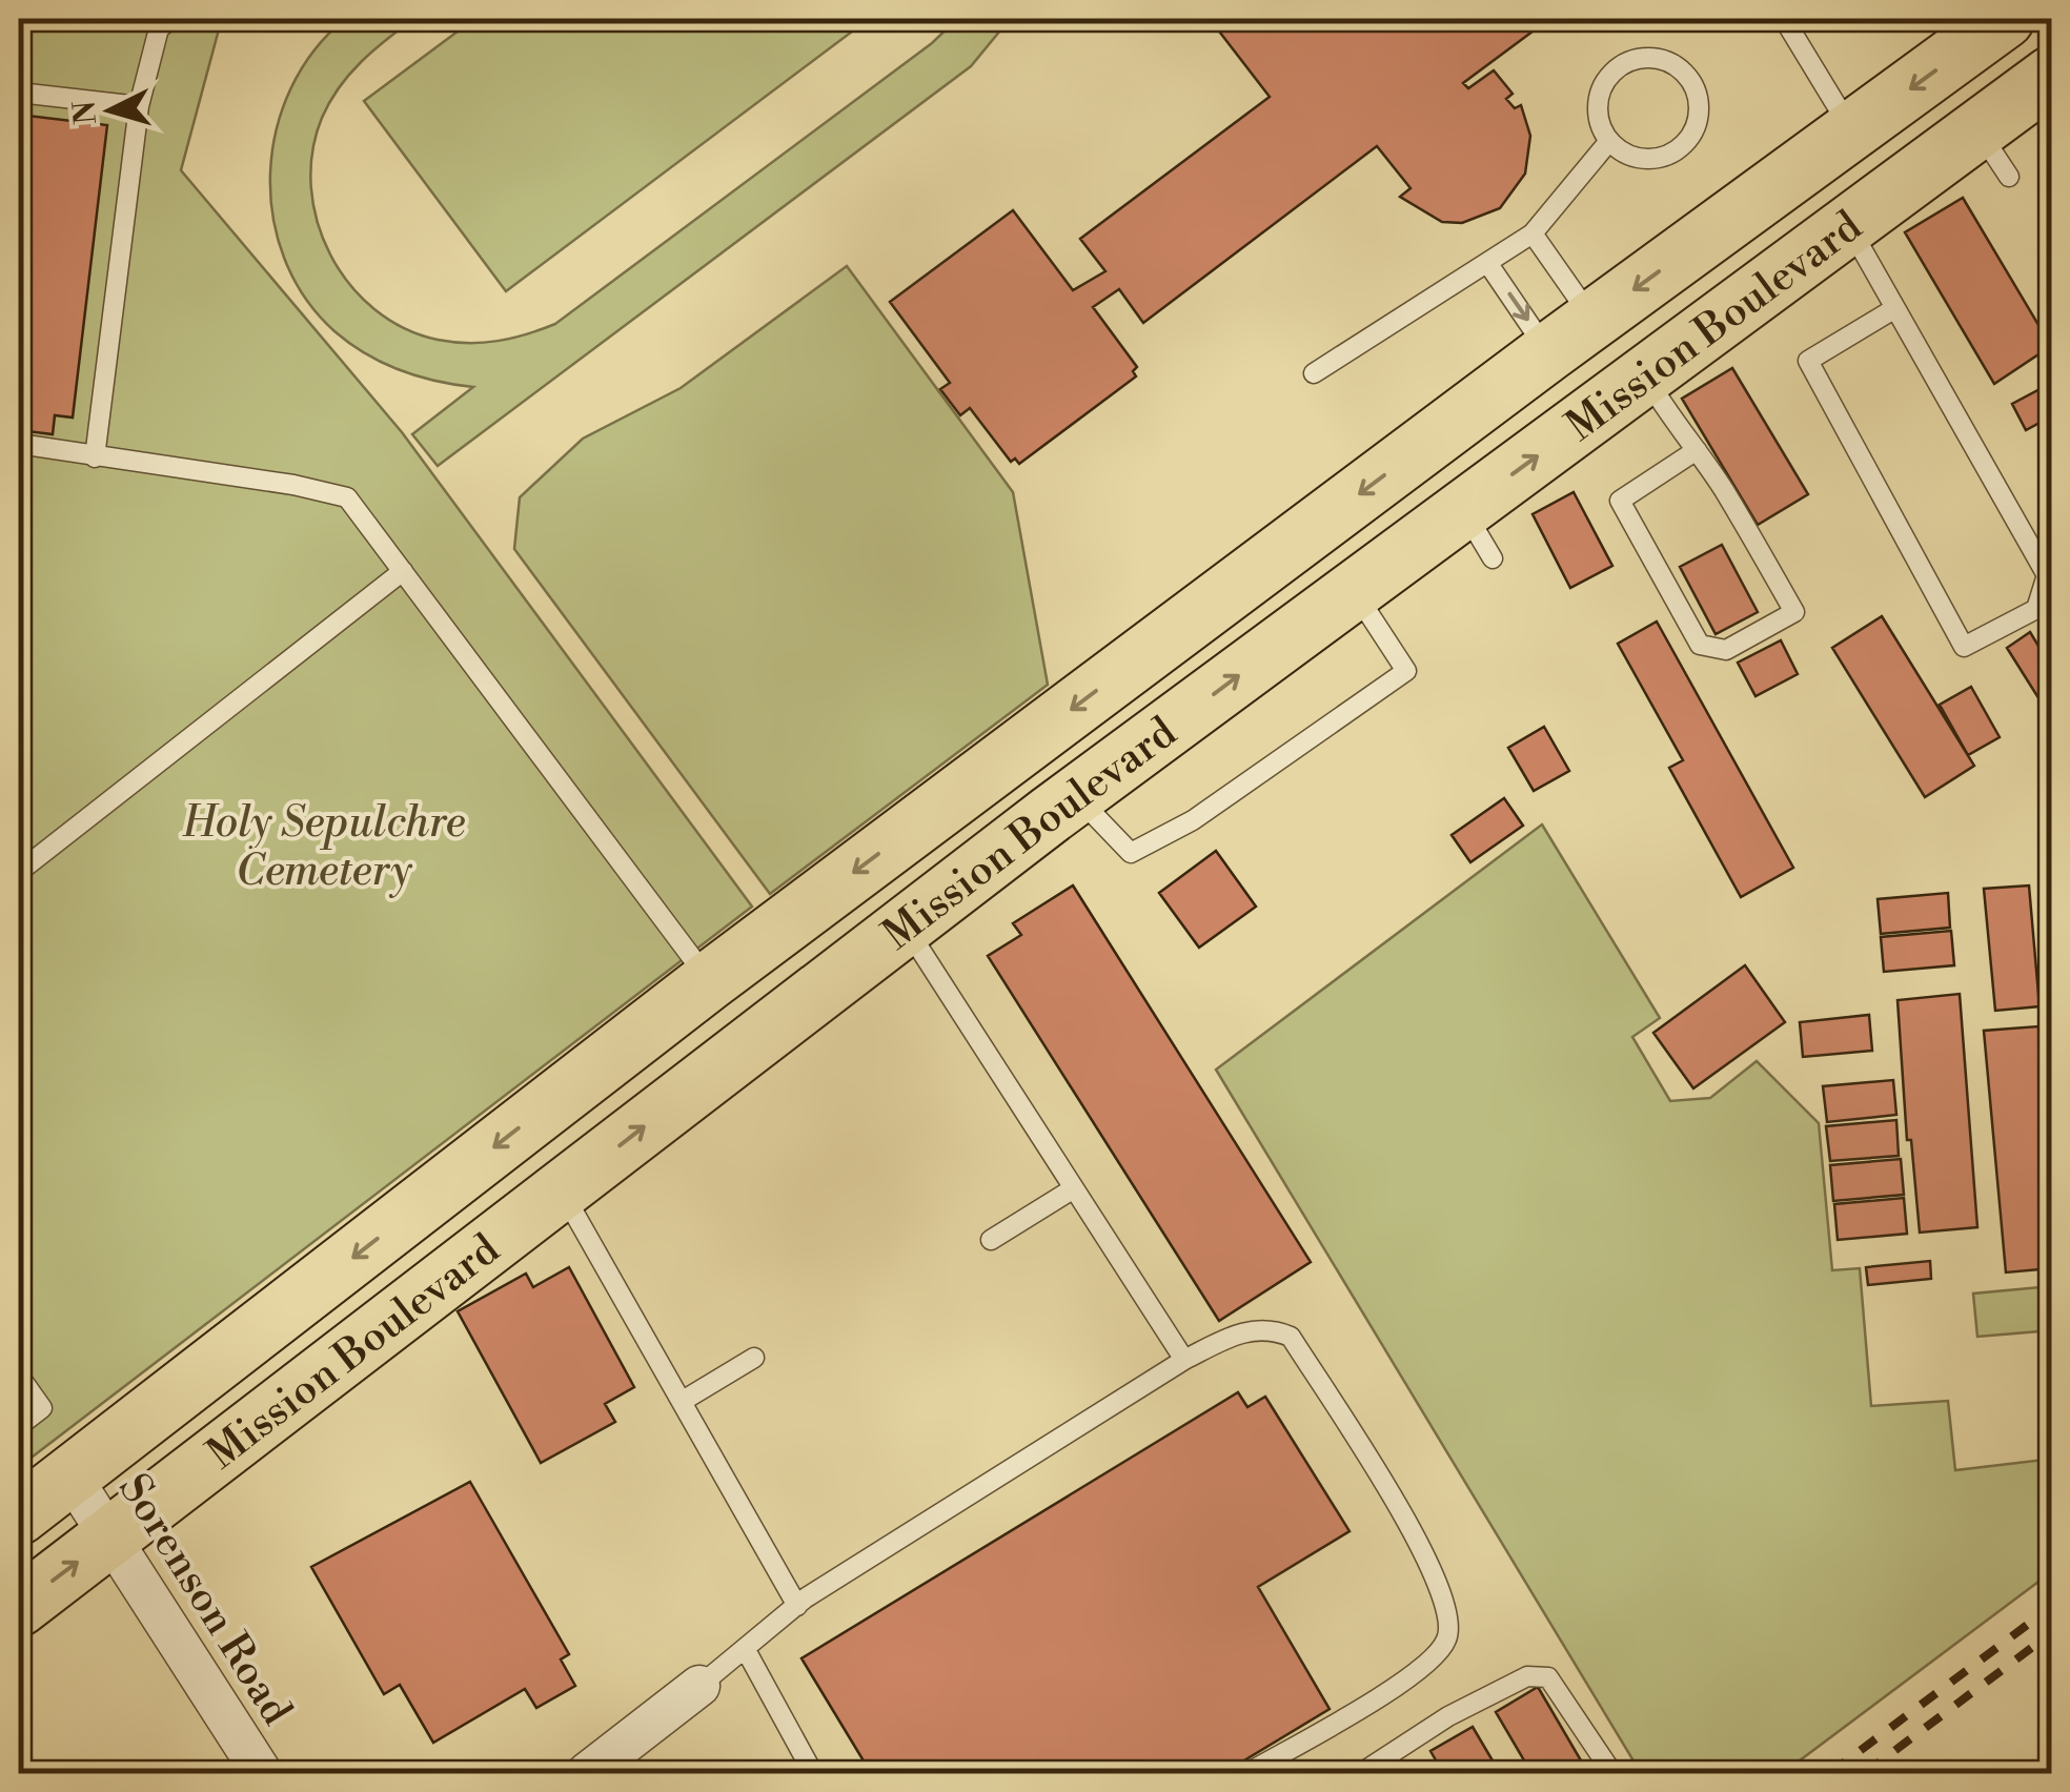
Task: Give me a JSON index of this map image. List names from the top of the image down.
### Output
{
  "streets": {
    "main road": ["Mission Boulevard"],
    "street": ["Sorenson Road"]
  },
  "crossings": [
    ["Mission Boulevard", "Sorenson Road"]
  ],
  "parks": ["Holy Sepulchre Cemetery"],
  "north": "left"
}
